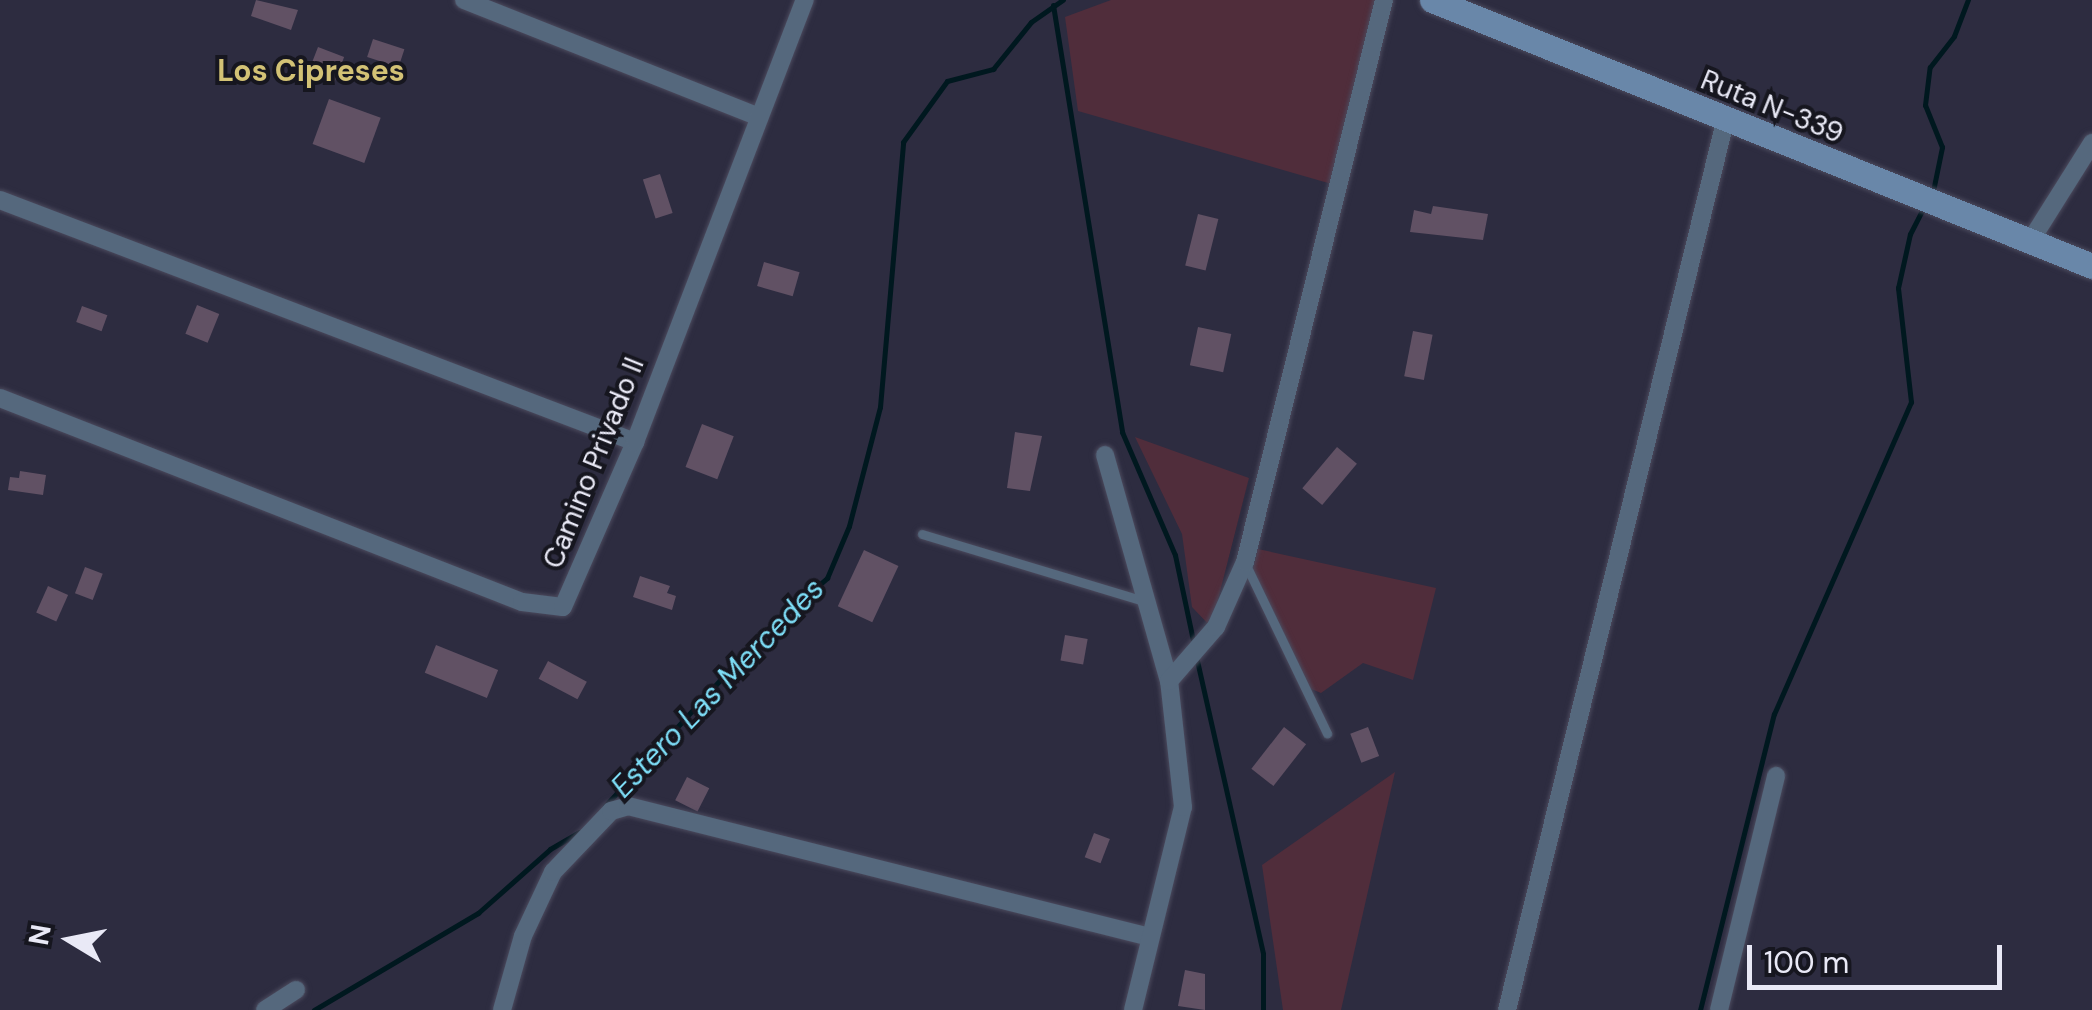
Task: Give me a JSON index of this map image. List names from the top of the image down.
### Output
{
  "streets": {
    "street": ["Ruta N-339", "Camino Privado II"]
  },
  "districts": ["Los Cipreses"],
  "water": ["Estero Las Mercedes"],
  "scale_bar": "100 m",
  "north": "left"
}
